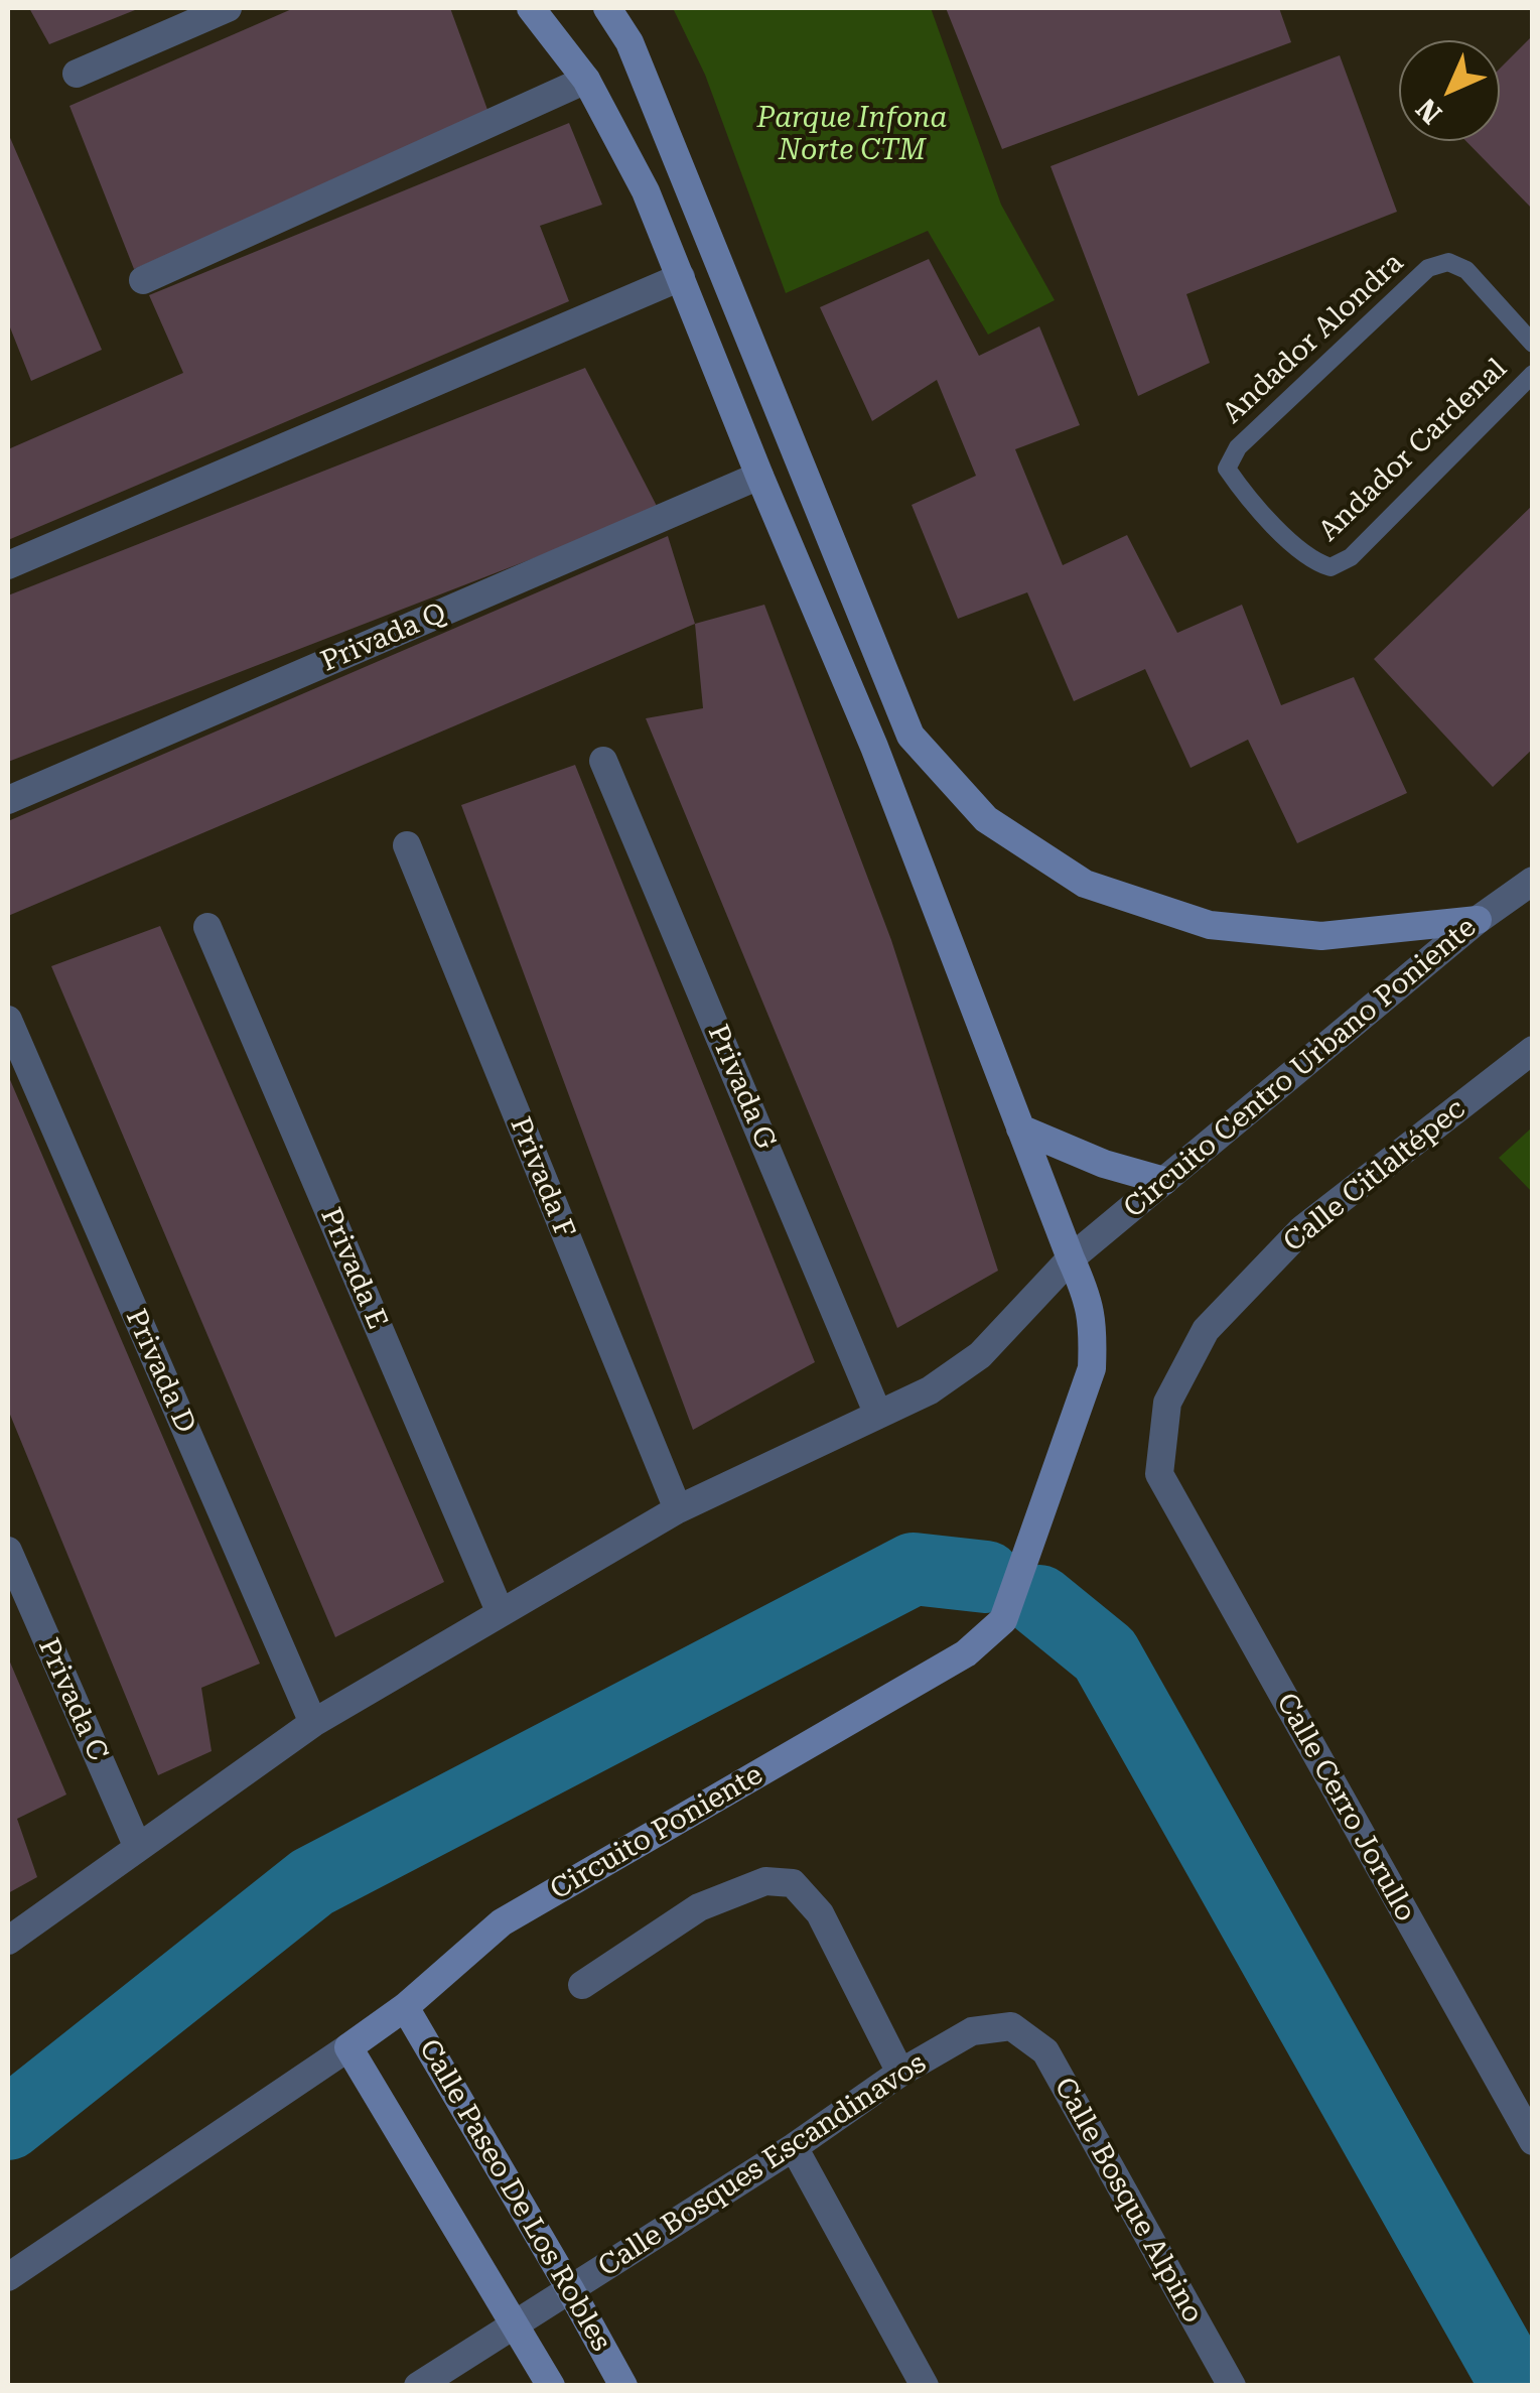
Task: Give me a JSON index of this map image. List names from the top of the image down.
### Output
{
  "streets": {
    "main road": ["Circuito Poniente", "Calle Paseo De Los Robles"],
    "street": [
      "Privada Q",
      "Circuito Centro Urbano Poniente",
      "Privada G",
      "Calle Citlaltépec",
      "Privada F",
      "Privada E",
      "Privada D",
      "Privada C",
      "Calle Cerro Jorullo",
      "Calle Bosques Escandinavos",
      "Calle Bosque Alpino"
    ],
    "lane": ["Andador Alondra", "Andador Cardenal"]
  },
  "crossings": [
    ["Andador Alondra", "Andador Cardenal"],
    ["Privada Q", "Circuito Poniente"],
    ["Circuito Centro Urbano Poniente", "Privada G"],
    ["Circuito Centro Urbano Poniente", "Privada F"],
    ["Circuito Centro Urbano Poniente", "Privada E"],
    ["Circuito Centro Urbano Poniente", "Privada D"],
    ["Circuito Centro Urbano Poniente", "Privada C"],
    ["Circuito Centro Urbano Poniente", "Circuito Poniente"],
    ["Calle Citlaltépec", "Calle Cerro Jorullo"],
    ["Circuito Poniente", "Calle Paseo De Los Robles"],
    ["Calle Bosques Escandinavos", "Calle Paseo De Los Robles"],
    ["Calle Bosques Escandinavos", "Calle Bosque Alpino"]
  ],
  "parks": ["Parque Infona Norte CTM"],
  "north": "bottom left"
}
